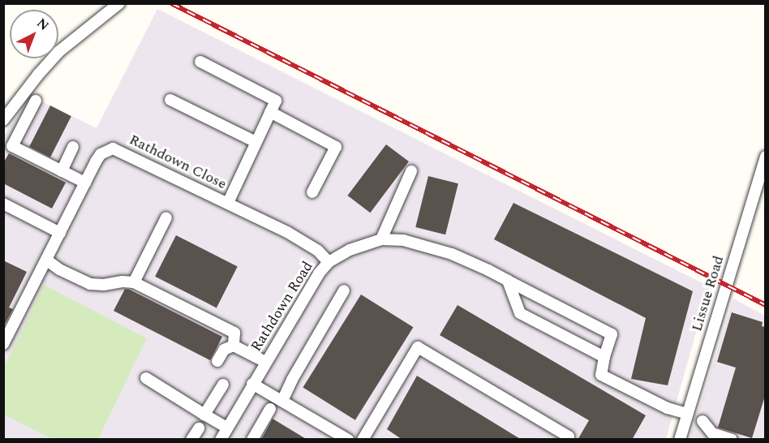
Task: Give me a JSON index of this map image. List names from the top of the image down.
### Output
{
  "streets": {
    "street": ["Rathdown Close", "Lissue Road", "Rathdown Road"]
  },
  "crossings": [
    ["Rathdown Close", "Rathdown Road"]
  ],
  "north": "top right"
}
